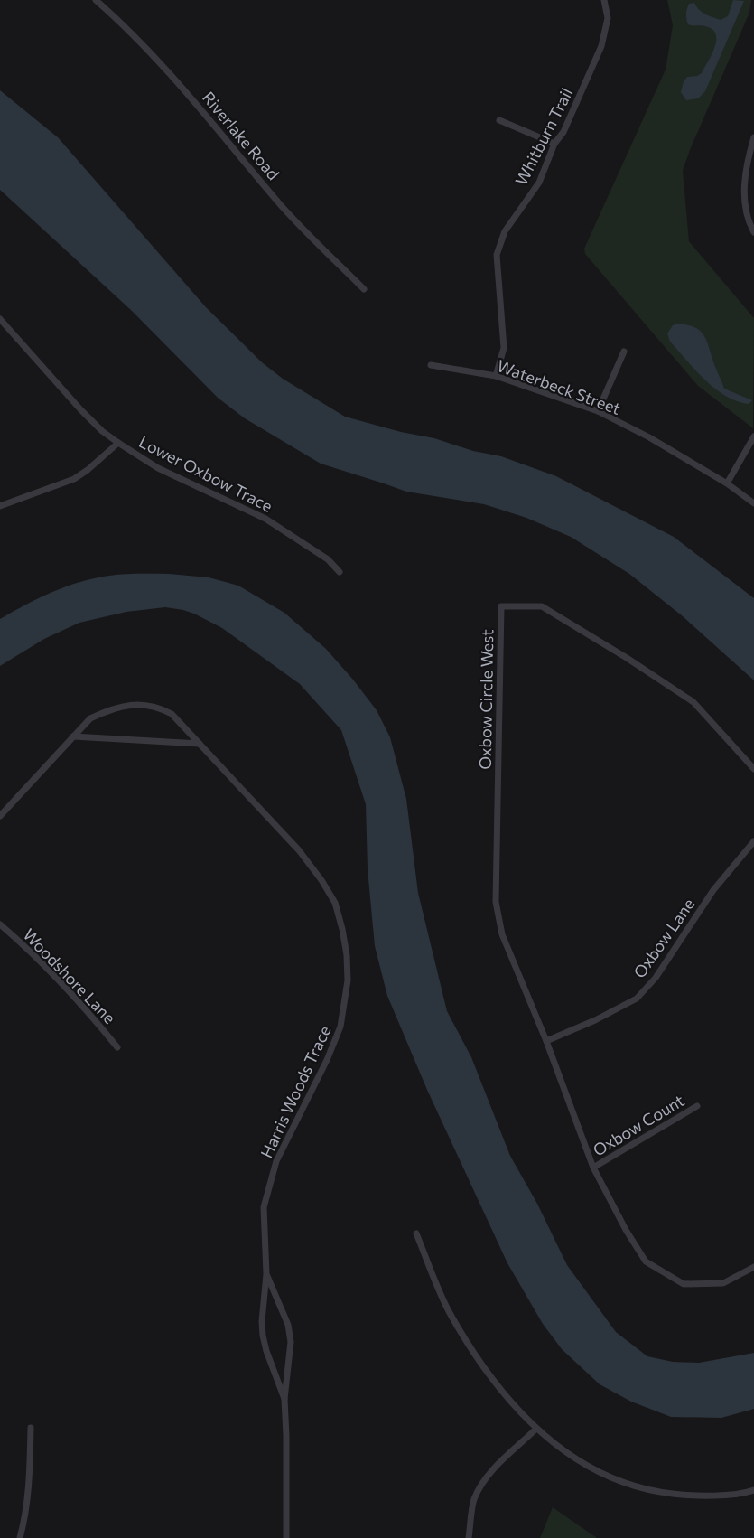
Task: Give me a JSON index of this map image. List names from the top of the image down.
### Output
{
  "streets": {
    "street": [
      "Riverlake Road",
      "Whitburn Trail",
      "Waterbeck Street",
      "Lower Oxbow Trace",
      "Oxbow Circle West",
      "Oxbow Lane",
      "Woodshore Lane",
      "Harris Woods Trace",
      "Oxbow Count"
    ]
  },
  "crossings": [
    ["Whitburn Trail", "Waterbeck Street"],
    ["Oxbow Circle West", "Oxbow Lane"],
    ["Oxbow Circle West", "Oxbow Count"]
  ]
}
